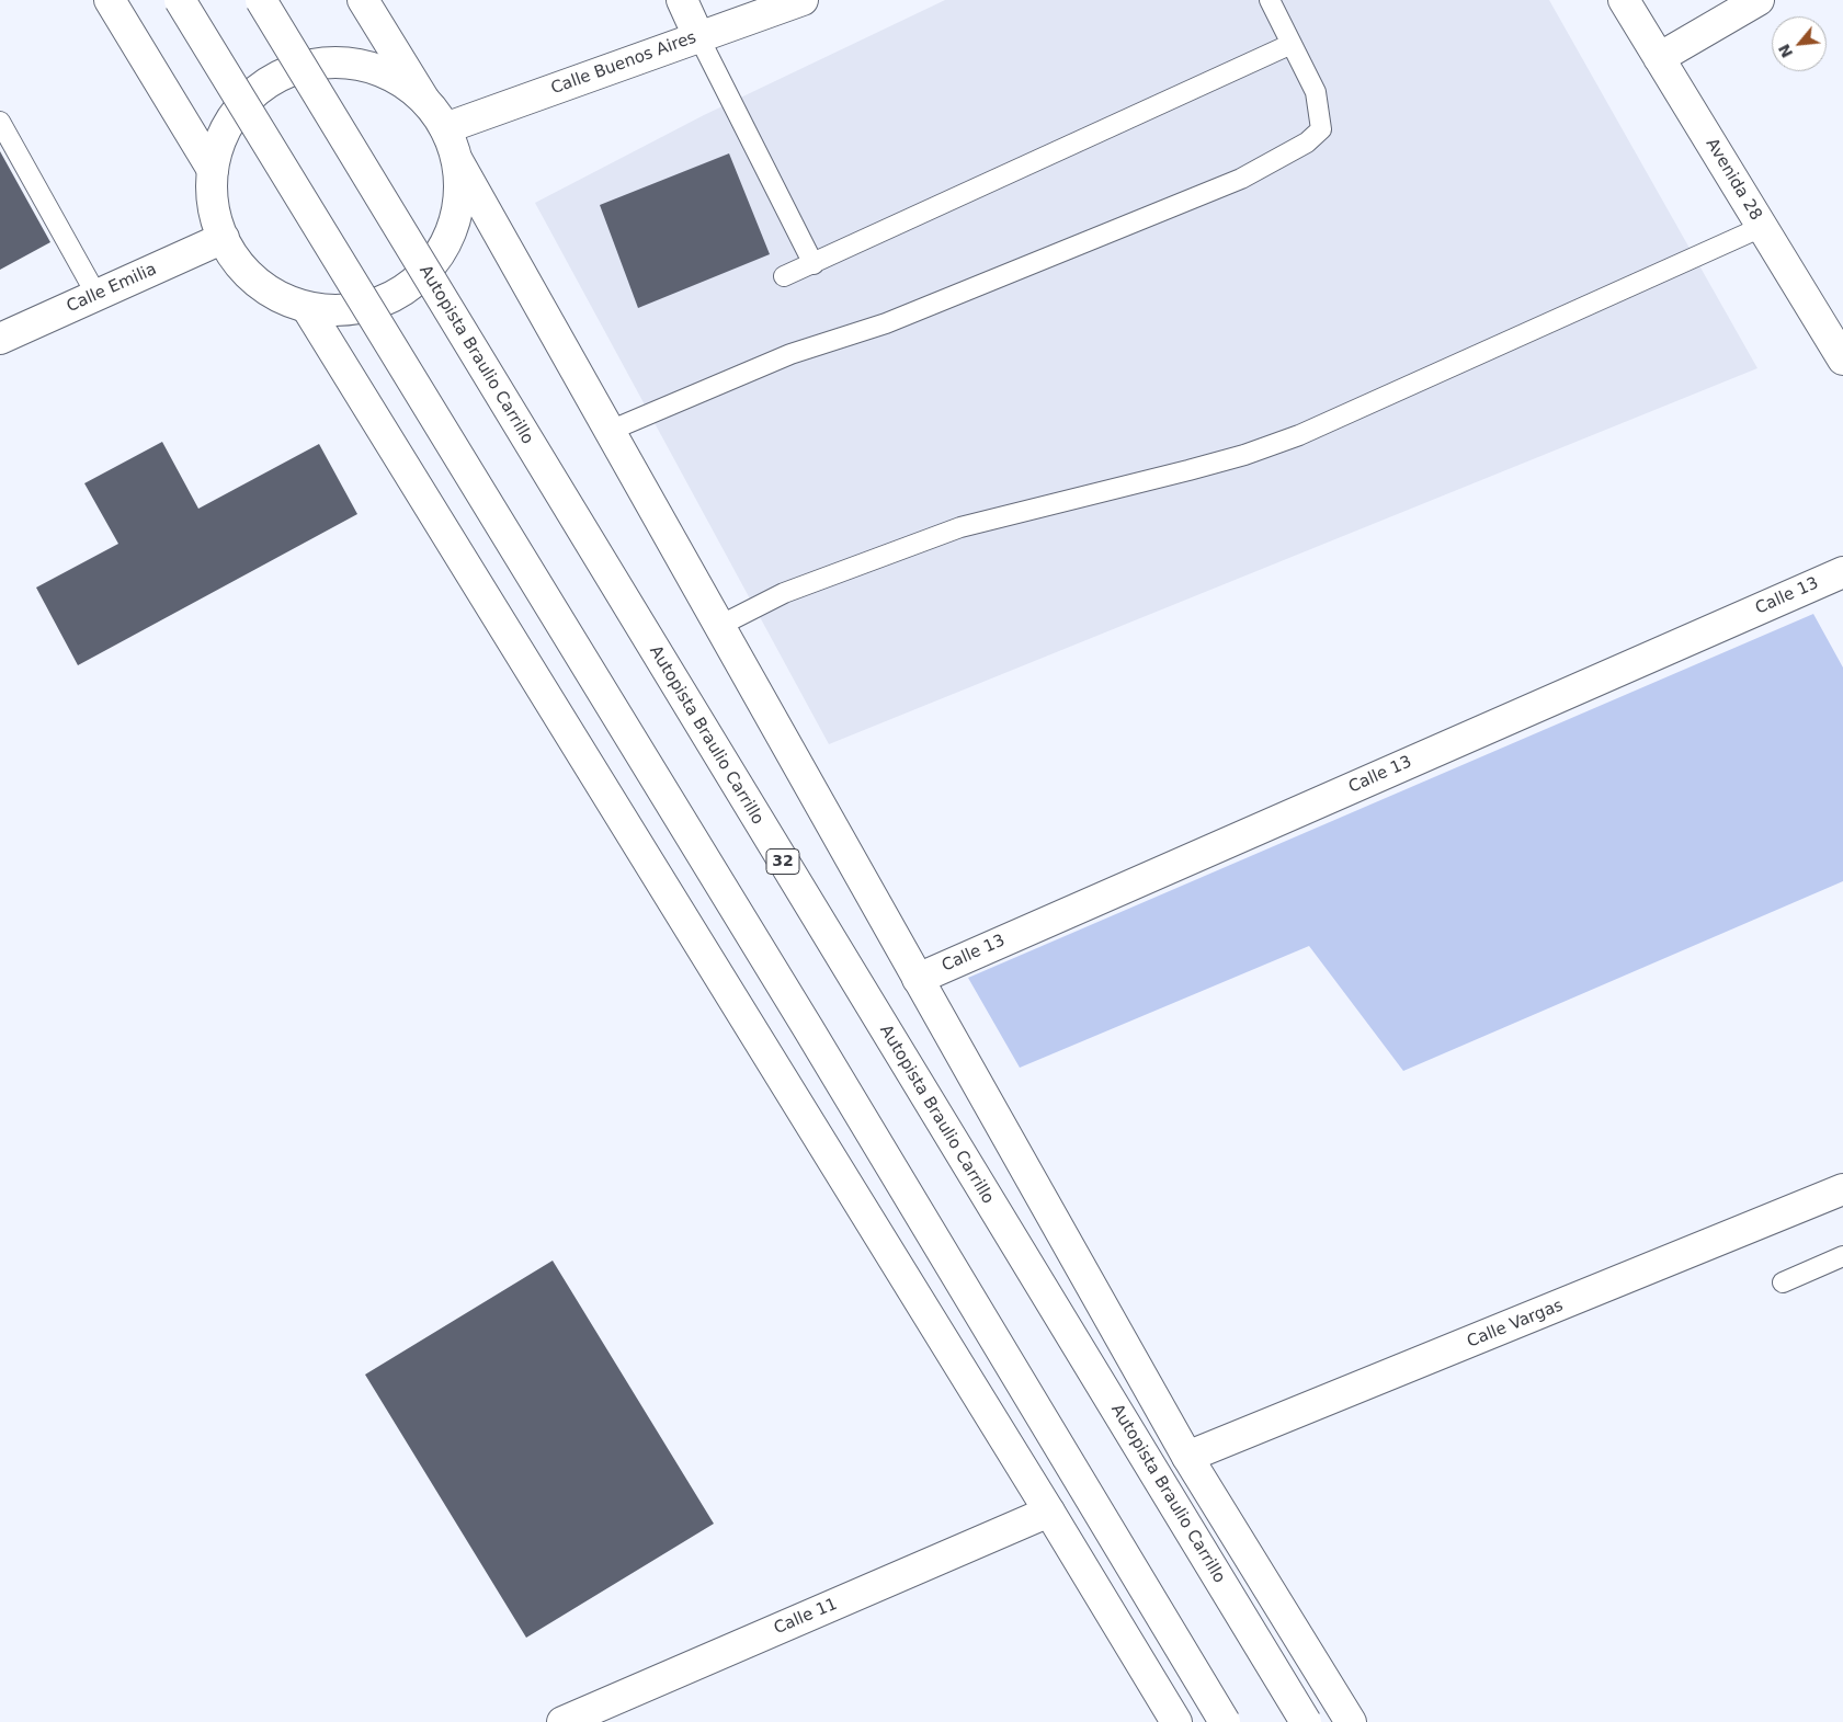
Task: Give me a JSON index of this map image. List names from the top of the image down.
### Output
{
  "streets": {
    "main road": [
      "Calle Buenos Aires",
      "Avenida 28",
      "Calle Emilia",
      "Autopista Braulio Carrillo",
      "Calle 13",
      "32",
      "Calle Vargas",
      "Calle 11"
    ]
  },
  "north": "bottom left"
}
